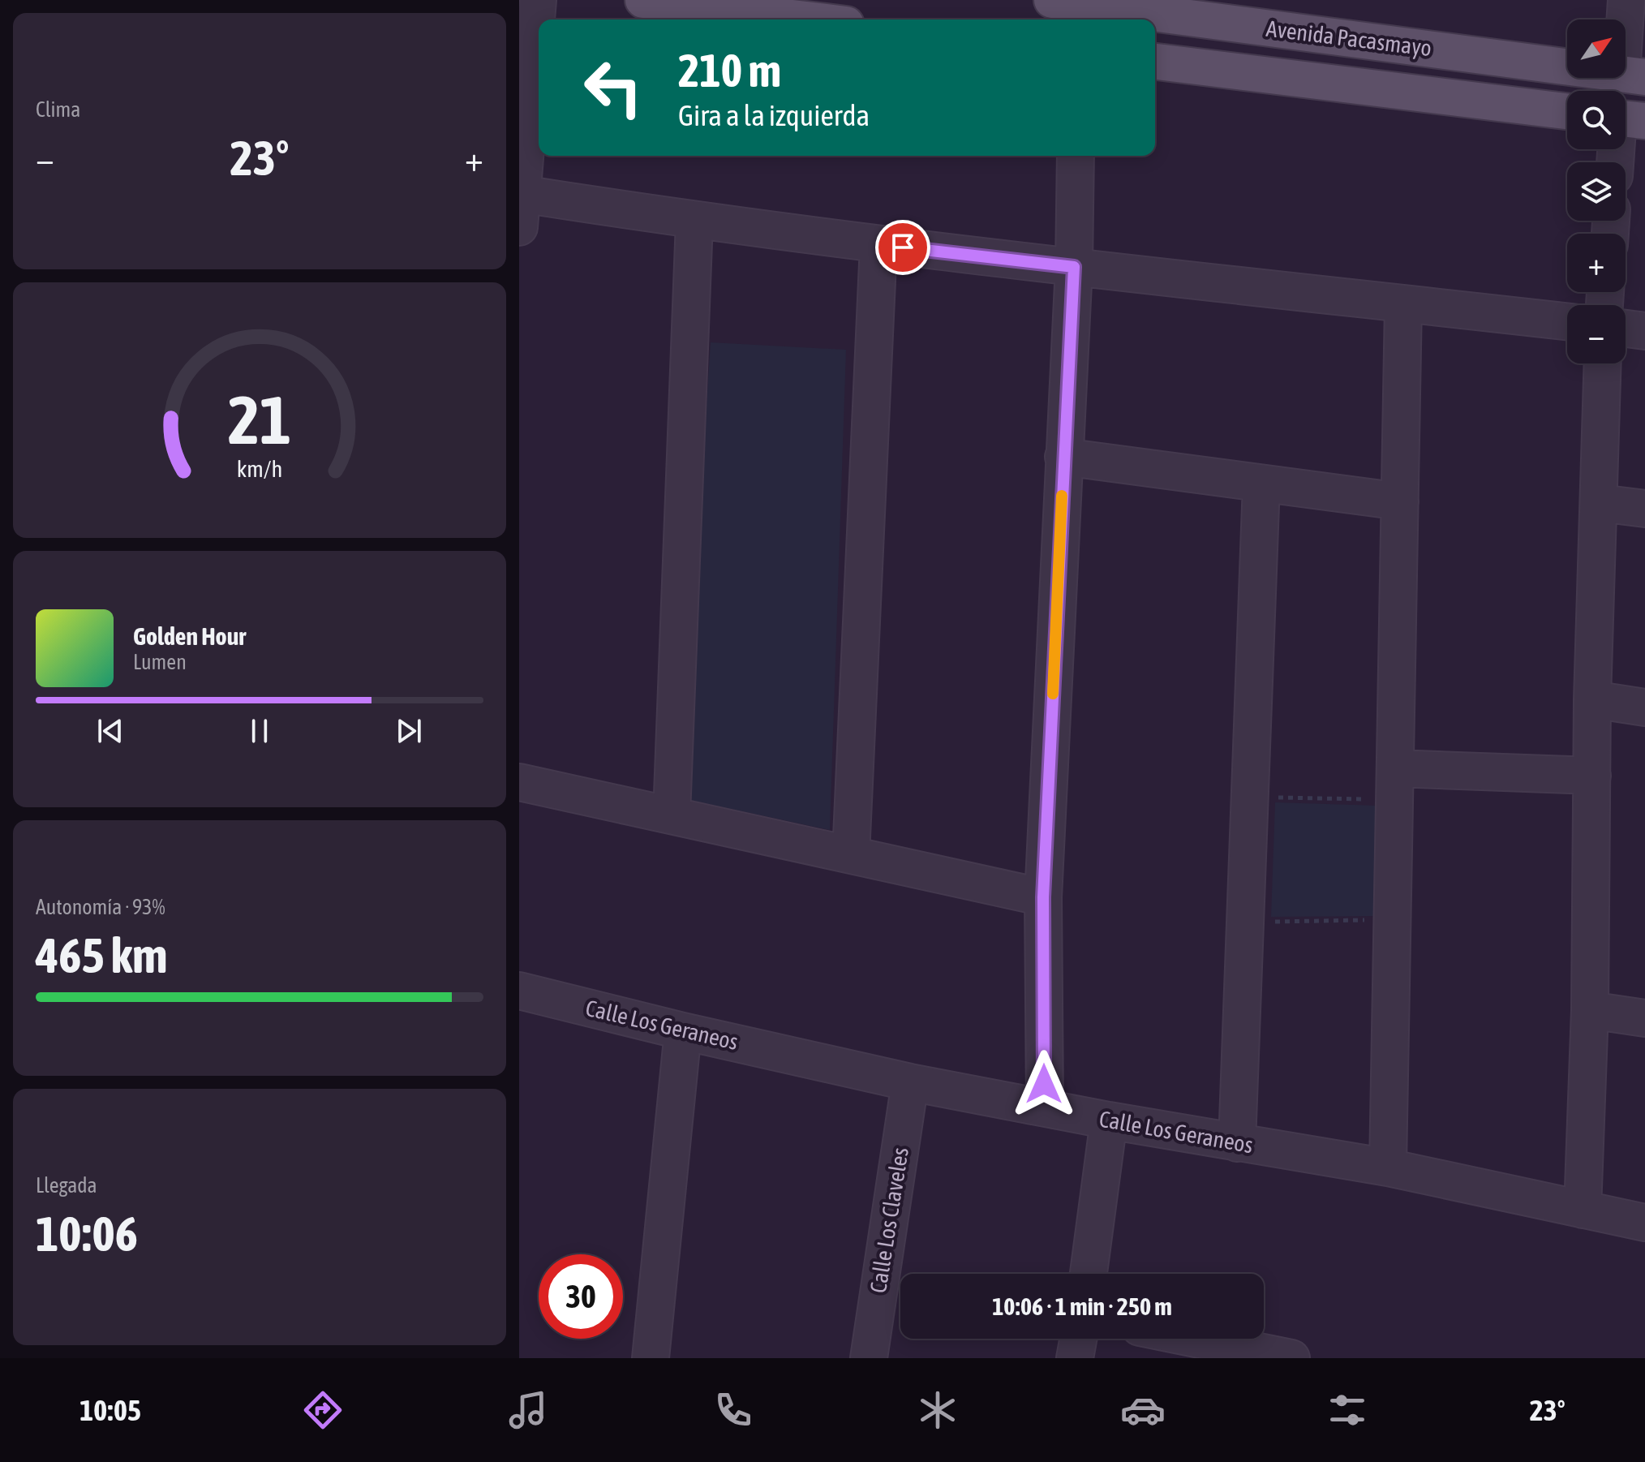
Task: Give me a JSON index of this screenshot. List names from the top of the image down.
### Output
{
  "streets": {
    "main road": ["Avenida Pacasmayo"],
    "street": ["Calle Los Geraneos", "Calle Los Claveles"]
  },
  "crossings": [
    ["Calle Los Geraneos", "Calle Los Claveles"]
  ],
  "north": "top right",
  "page": {
    "tile": [
      "Clima",
      ["Autonomía · 93%", "465 km"],
      ["Llegada", "10:06"]
    ],
    "map_buttons": ["+", "−"],
    "turn": ["210 m", "Gira a la izquierda"],
    "heat": ["−", "23°", "+"],
    "song": ["Golden Hour", "Lumen"],
    "limit": "30",
    "trip": "10:06 · 1 min · 250 m",
    "tabs": ["10:05", "23°"],
    "gauge": ["21", "km/h"]
  }
}
